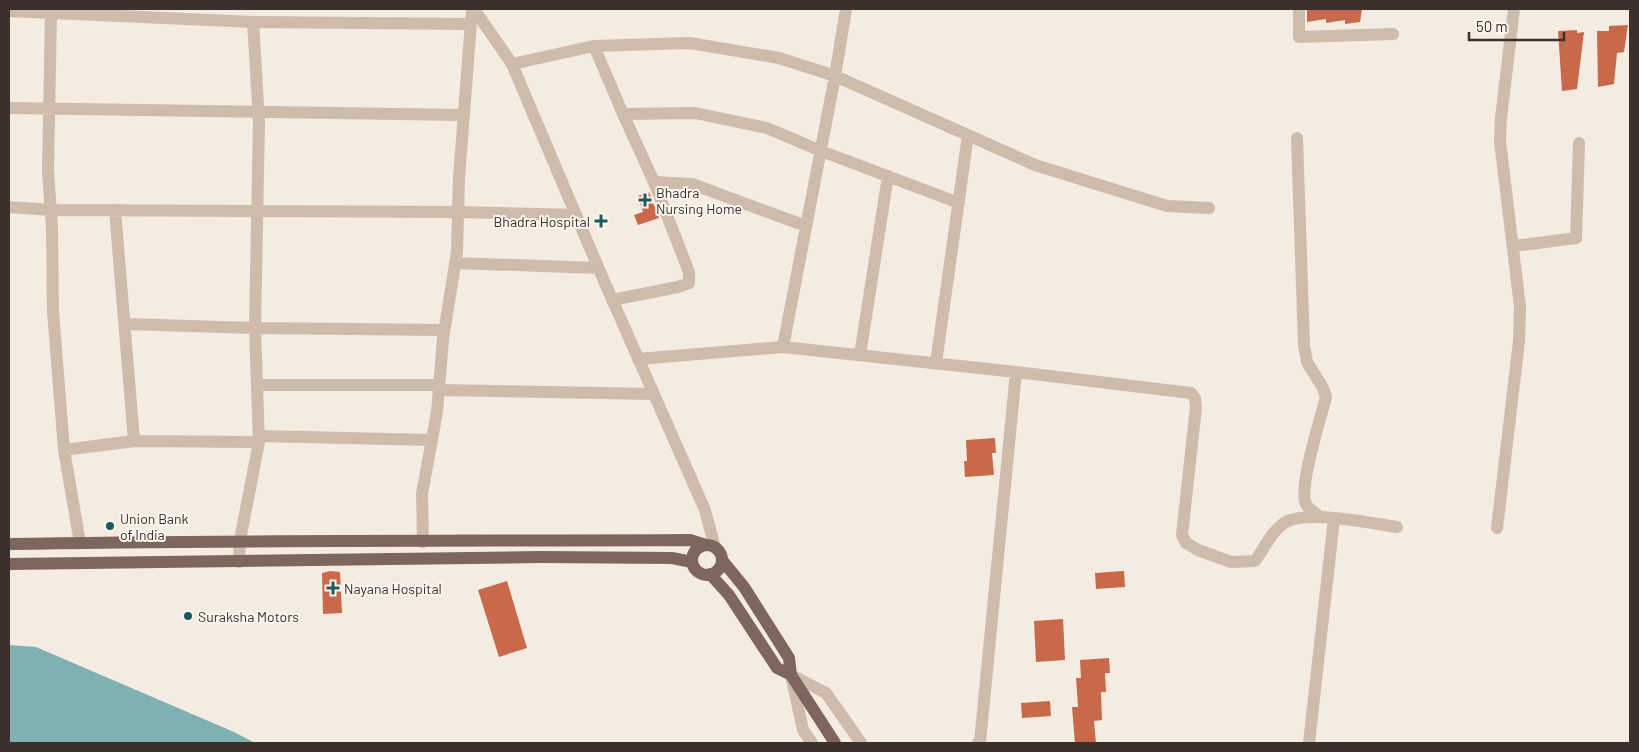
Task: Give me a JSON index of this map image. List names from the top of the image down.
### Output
{
  "places": {
    "health": ["Bhadra Nursing Home", "Bhadra Hospital", "Nayana Hospital"],
    "other": ["Union Bank of India", "Suraksha Motors"]
  },
  "scale_bar": "50 m"
}
